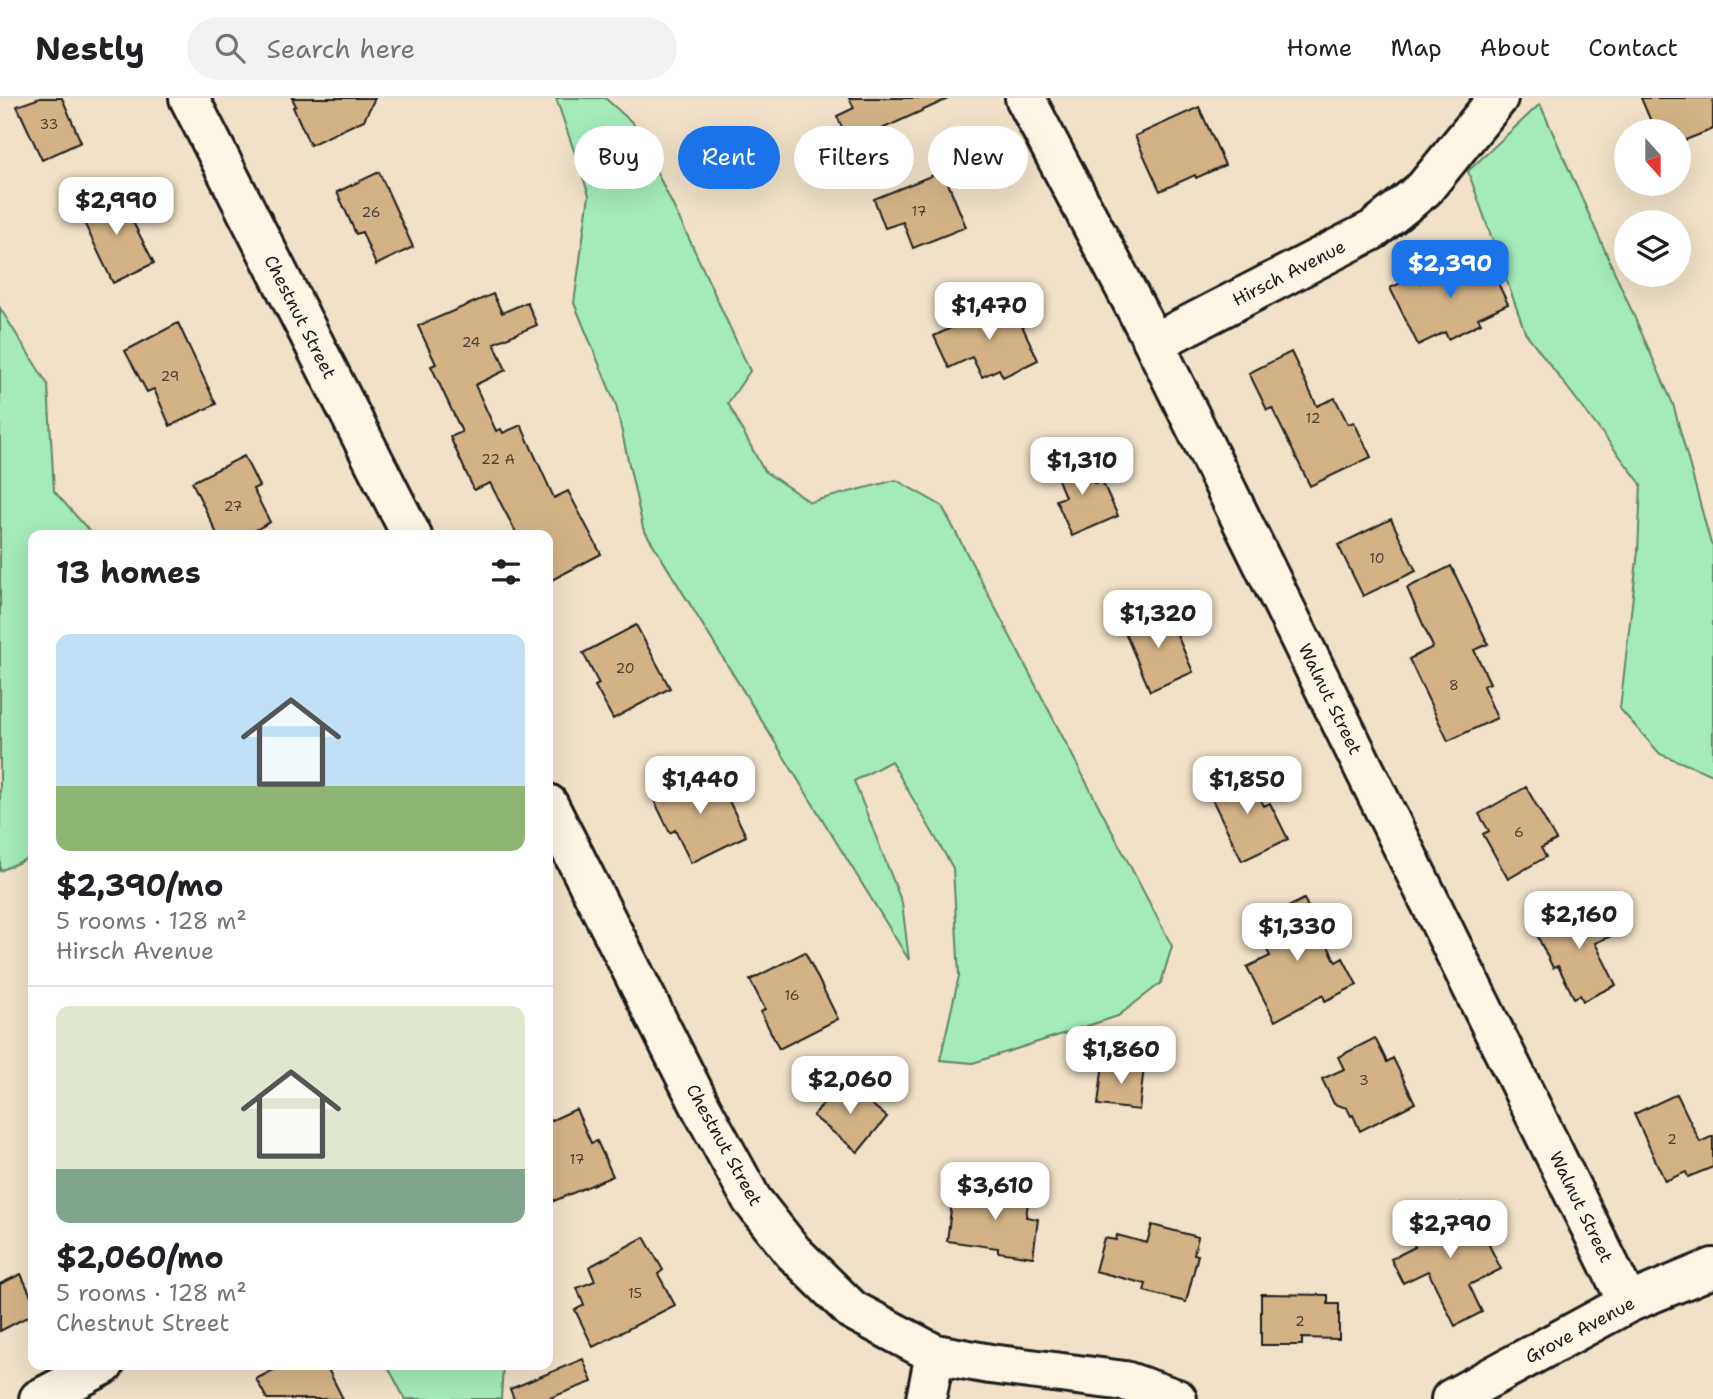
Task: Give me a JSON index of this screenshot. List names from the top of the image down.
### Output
{
  "streets": {
    "street": [
      "Hirsch Avenue",
      "Chestnut Street",
      "Walnut Street",
      "Grove Avenue"
    ]
  },
  "crossings": [
    ["Hirsch Avenue", "Walnut Street"],
    ["Walnut Street", "Grove Avenue"]
  ],
  "house_numbers": [
    "33",
    "17",
    "26",
    "24",
    "29",
    "12",
    "22 A",
    "27",
    "10",
    "20",
    "8",
    "6",
    "16",
    "3",
    "2",
    "17",
    "15",
    "2"
  ],
  "north": "bottom",
  "page": {
    "header": "Nestly",
    "search": "Search here",
    "nav": [
      "Home",
      "Map",
      "About",
      "Contact"
    ],
    "chip": [
      "Buy",
      "Rent",
      "Filters",
      "New"
    ],
    "price": [
      "$2,990",
      "$2,390",
      "$1,470",
      "$1,310",
      "$1,320",
      "$1,440",
      "$1,850",
      "$2,160",
      "$1,330",
      "$1,860",
      "$2,060",
      "$3,610",
      "$2,790"
    ],
    "heading": "13 homes",
    "list": [
      {
        "name": "$2,390/mo",
        "note": "5 rooms · 128 m² · Hirsch Avenue"
      },
      {
        "name": "$2,060/mo",
        "note": "5 rooms · 128 m² · Chestnut Street"
      }
    ]
  }
}
